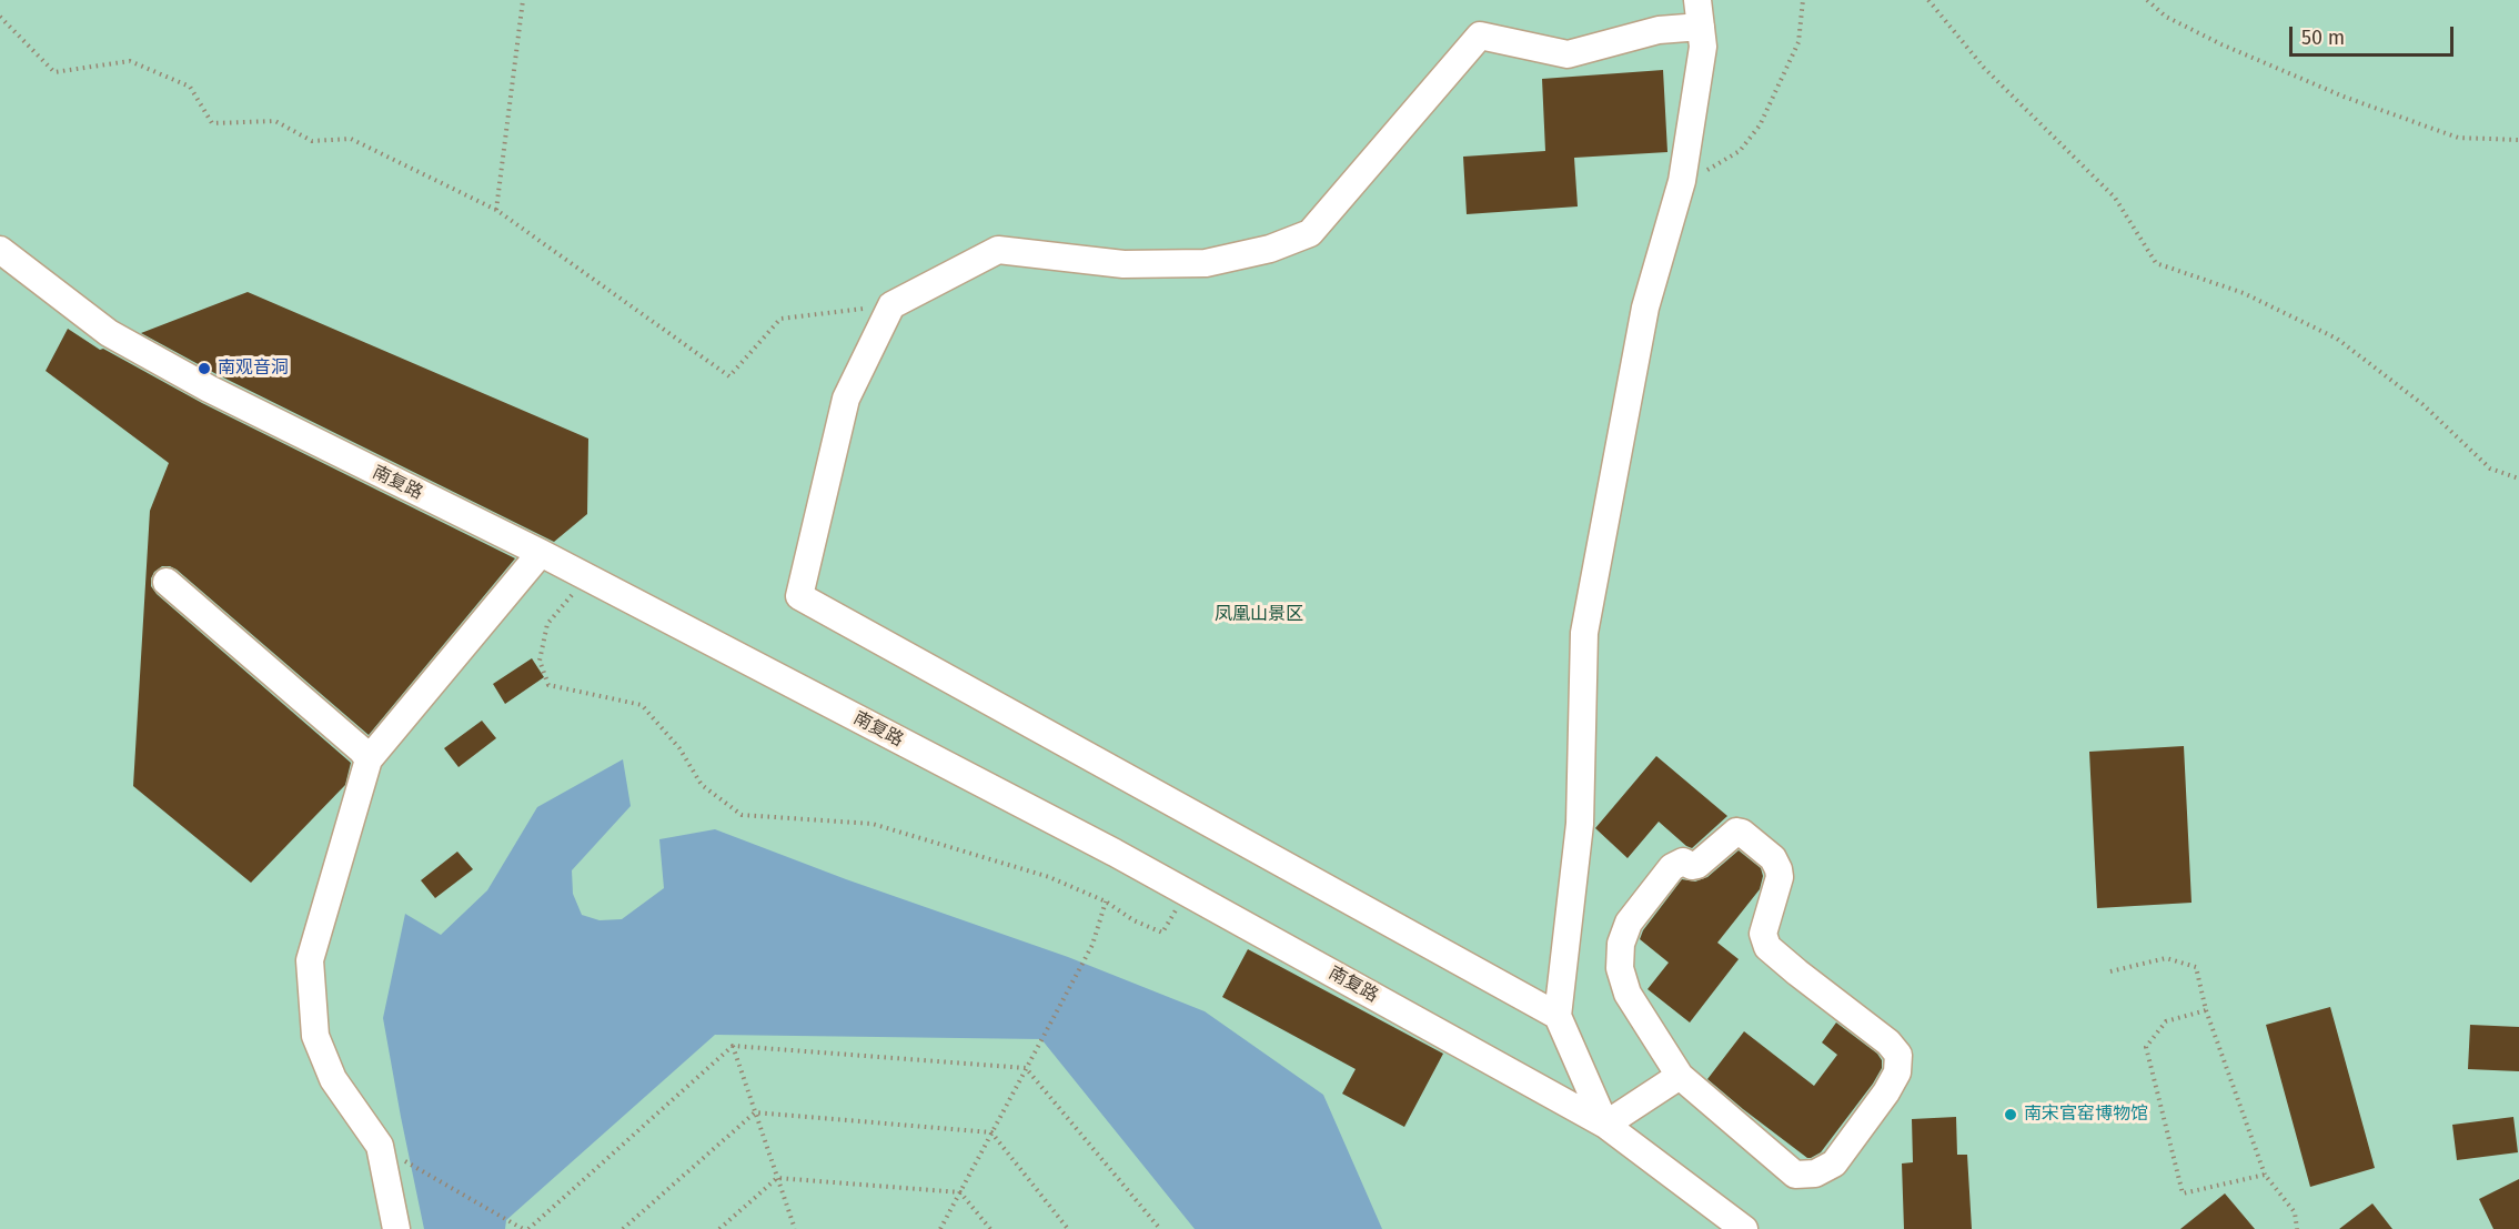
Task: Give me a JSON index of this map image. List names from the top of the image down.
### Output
{
  "streets": {
    "street": ["南复路"]
  },
  "parks": ["凤凰山景区"],
  "places": ["南观音洞", "南宋官窑博物馆"],
  "scale_bar": "50 m"
}
